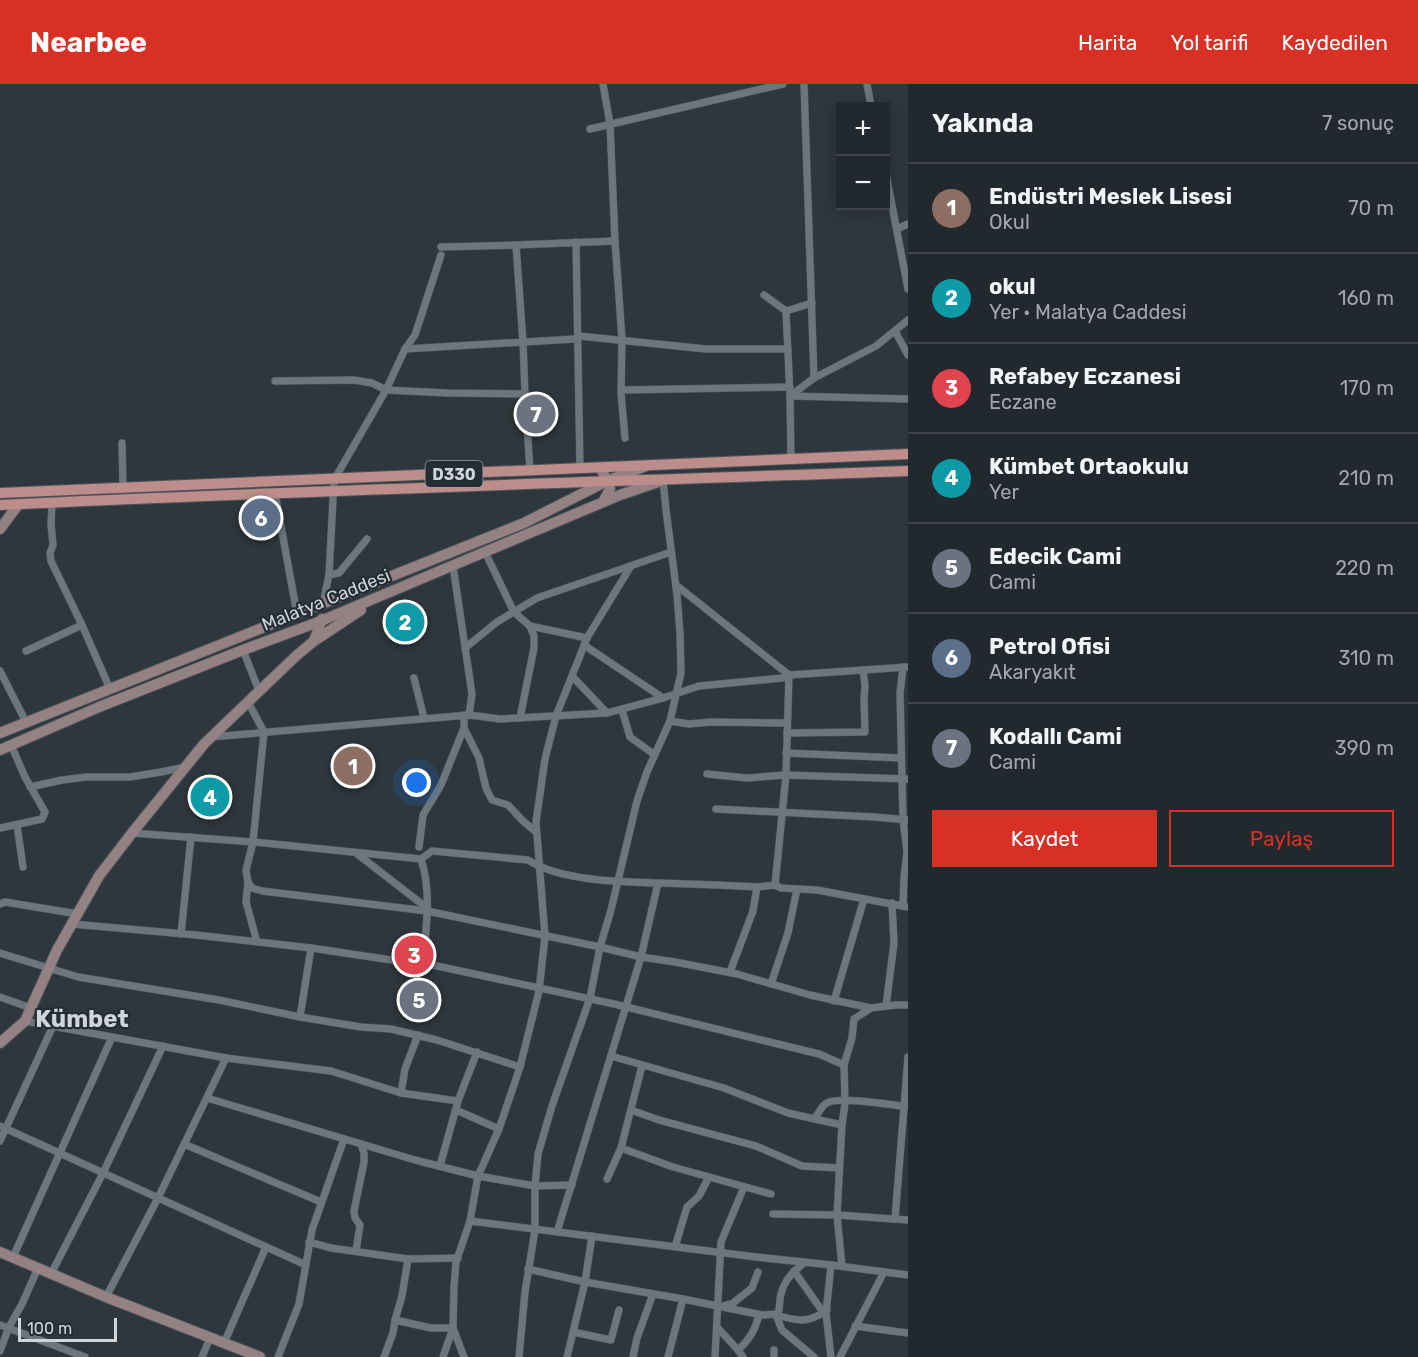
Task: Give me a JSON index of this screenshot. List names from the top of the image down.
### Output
{
  "streets": {
    "main road": ["D330"],
    "street": ["Malatya Caddesi"]
  },
  "crossings": [
    ["D330", "Malatya Caddesi"]
  ],
  "districts": ["Kümbet"],
  "scale_bar": "100 m",
  "page": {
    "header": "Nearbee",
    "nav": ["Harita", "Yol tarifi", "Kaydedilen"],
    "heading": ["Yakında", "7 sonuç"],
    "map_buttons": ["+", "−"],
    "list": [
      {
        "mark": "1",
        "name": "Endüstri Meslek Lisesi",
        "note": "Okul",
        "value": "70 m"
      },
      {
        "mark": "2",
        "name": "okul",
        "note": "Yer · Malatya Caddesi",
        "value": "160 m"
      },
      {
        "mark": "3",
        "name": "Refabey Eczanesi",
        "note": "Eczane",
        "value": "170 m"
      },
      {
        "mark": "4",
        "name": "Kümbet Ortaokulu",
        "note": "Yer",
        "value": "210 m"
      },
      {
        "mark": "5",
        "name": "Edecik Cami",
        "note": "Cami",
        "value": "220 m"
      },
      {
        "mark": "6",
        "name": "Petrol Ofisi",
        "note": "Akaryakıt",
        "value": "310 m"
      },
      {
        "mark": "7",
        "name": "Kodallı Cami",
        "note": "Cami",
        "value": "390 m"
      }
    ],
    "pins": [
      "7",
      "6",
      "2",
      "1",
      "4",
      "3",
      "5"
    ],
    "buttons": ["Kaydet", "Paylaş"],
    "scale": "100 m"
  }
}
